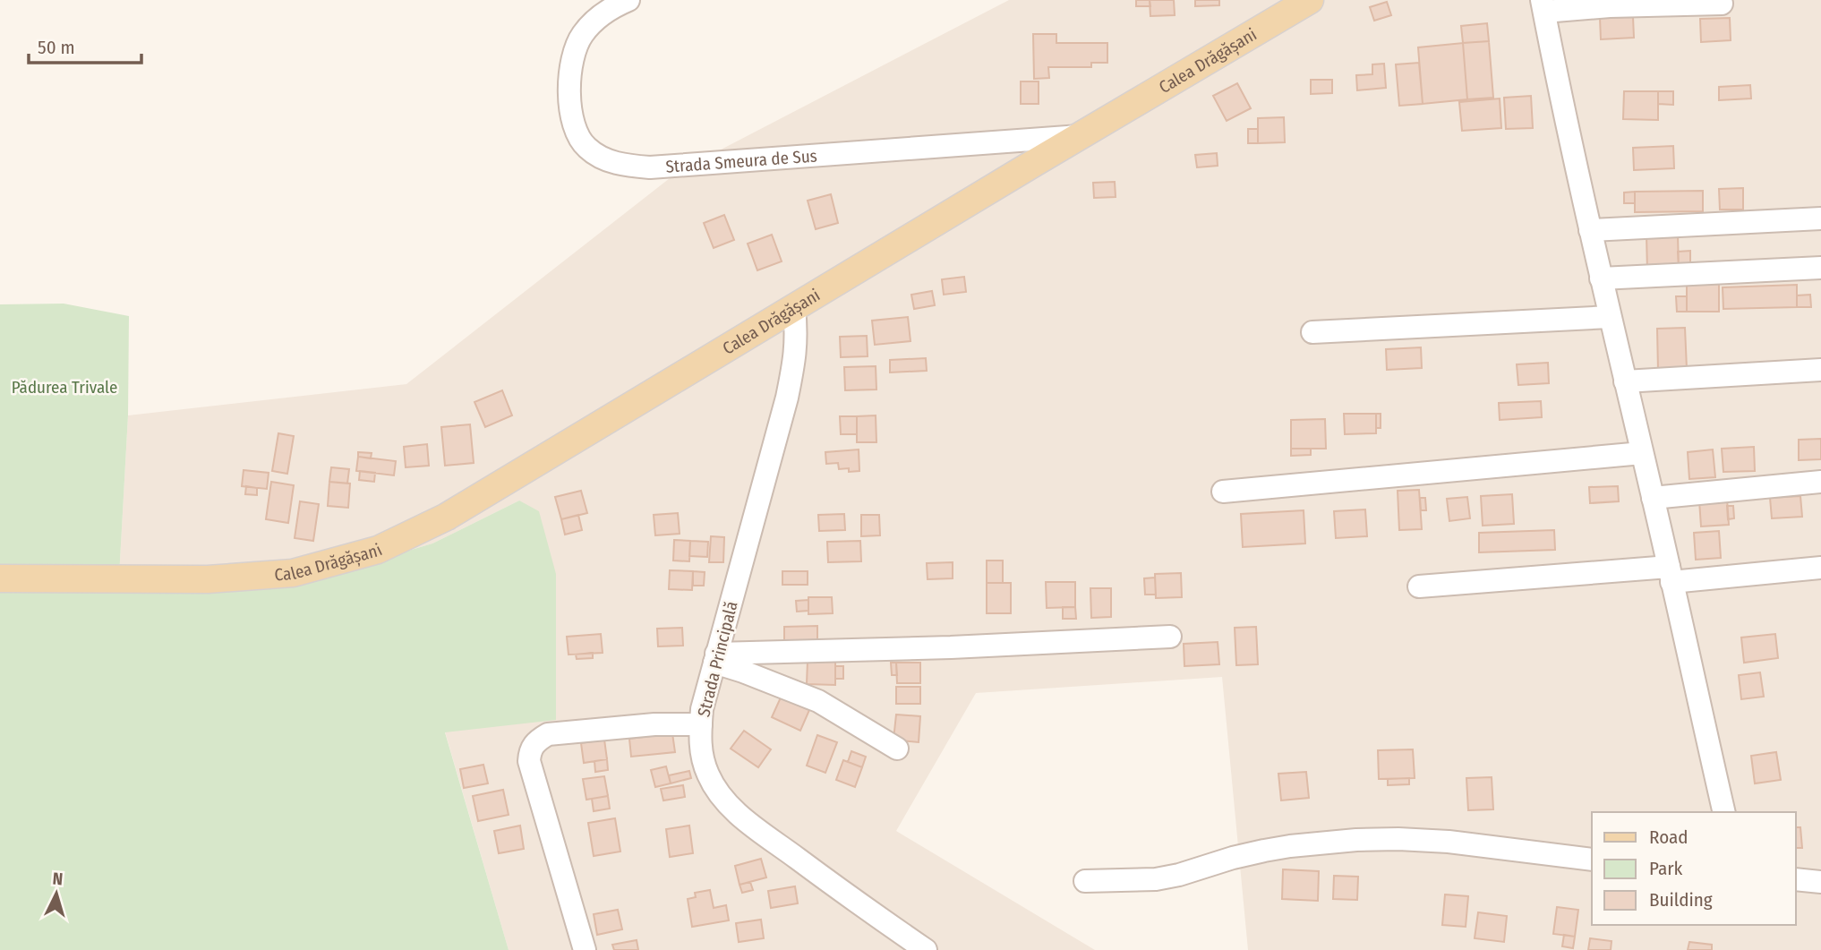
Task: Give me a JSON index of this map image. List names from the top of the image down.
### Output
{
  "streets": {
    "main road": ["Calea Drăgășani"],
    "street": ["Strada Smeura de Sus", "Strada Principală"]
  },
  "crossings": [
    ["Calea Drăgășani", "Strada Smeura de Sus"],
    ["Calea Drăgășani", "Strada Principală"]
  ],
  "parks": ["Pădurea Trivale"],
  "legend": ["Road", "Park", "Building"],
  "scale_bar": "50 m",
  "north": "top"
}
